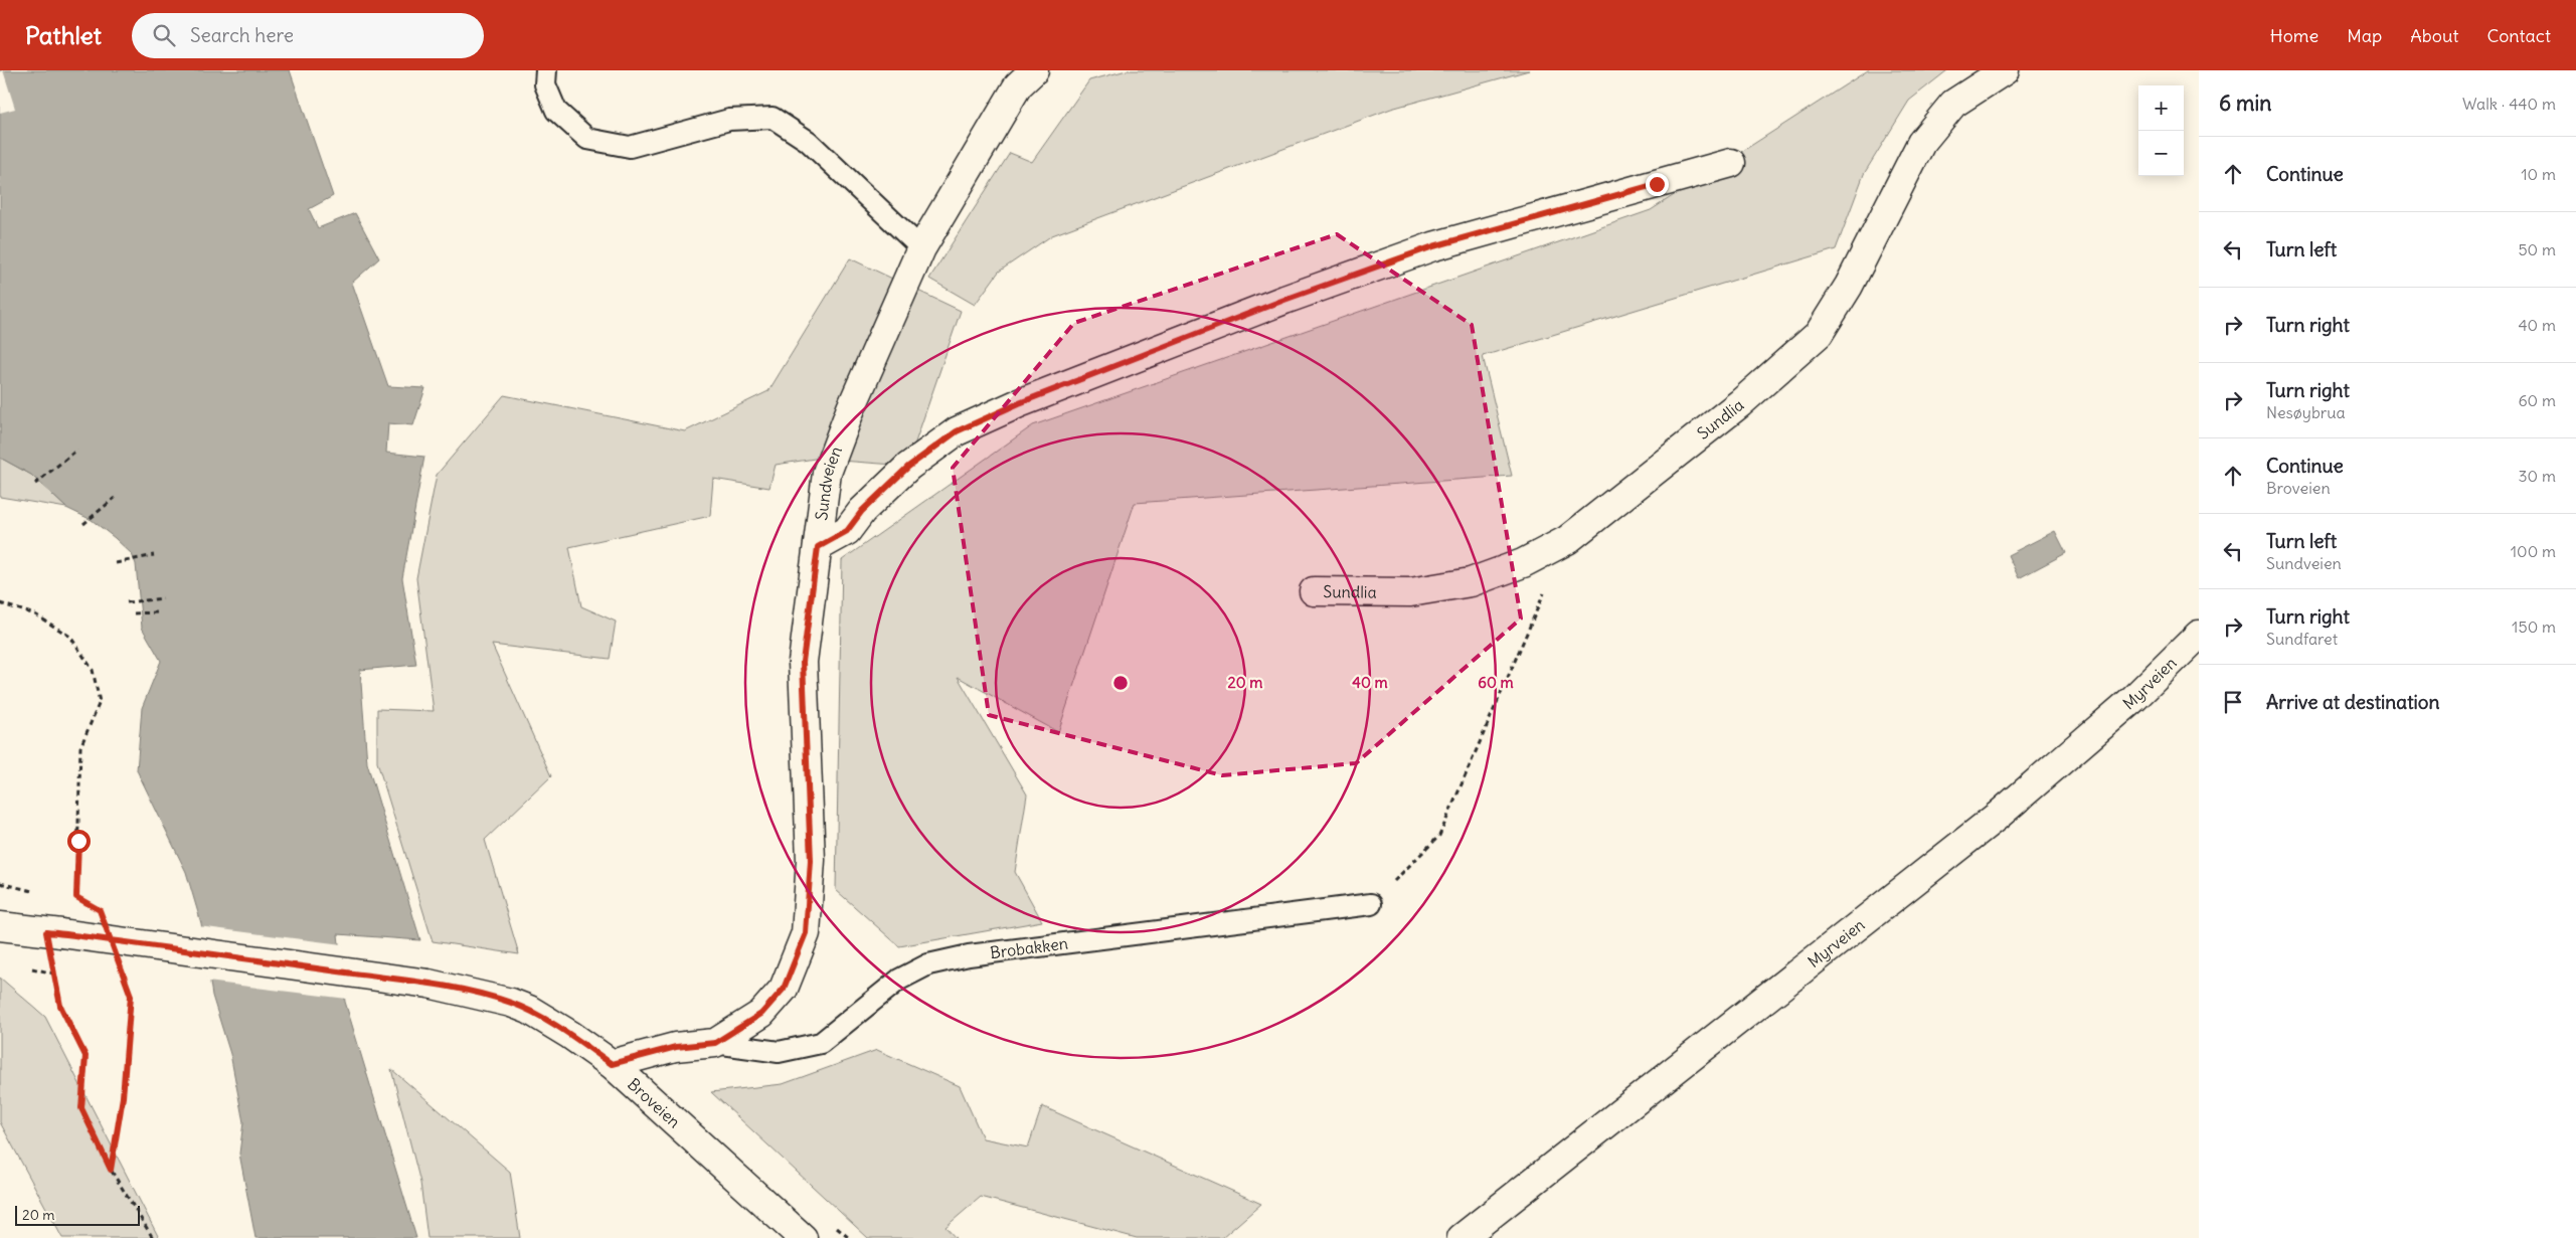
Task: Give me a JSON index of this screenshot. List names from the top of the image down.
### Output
{
  "streets": {
    "street": [
      "Sundlia",
      "Sundveien",
      "Myrveien",
      "Broveien"
    ],
    "lane": ["Brobakken"]
  },
  "crossings": [
    ["Sundveien", "Brobakken"],
    ["Sundveien", "Broveien"]
  ],
  "scale_bar": "20 m",
  "page": {
    "header": "Pathlet",
    "search": "Search here",
    "nav": [
      "Home",
      "Map",
      "About",
      "Contact"
    ],
    "heading": ["6 min", "Walk · 440 m"],
    "map_buttons": ["+", "−"],
    "list": [
      ["Continue", "10 m"],
      ["Turn left", "50 m"],
      ["Turn right", "40 m"],
      ["Turn right", "Nesøybrua", "60 m"],
      ["Continue", "Broveien", "30 m"],
      ["Turn left", "Sundveien", "100 m"],
      ["Turn right", "Sundfaret", "150 m"],
      "Arrive at destination"
    ],
    "scale": "20 m"
  },
  "rings": ["20 m", "40 m", "60 m"]
}
